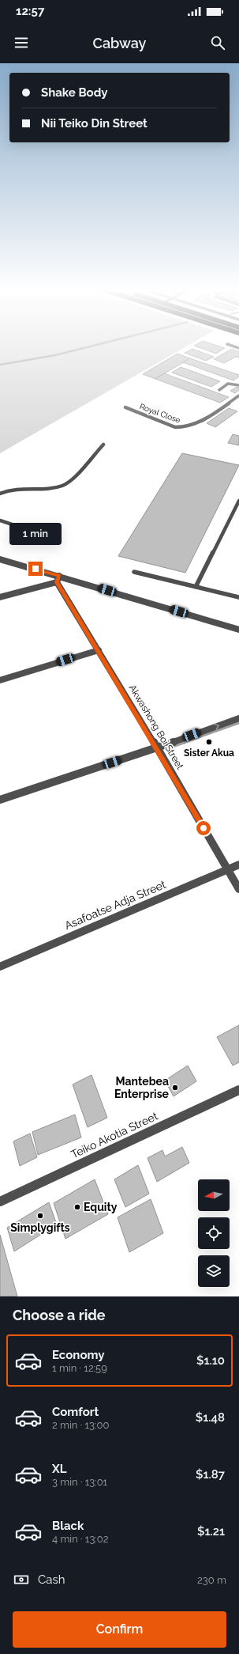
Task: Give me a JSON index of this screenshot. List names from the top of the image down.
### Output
{
  "streets": {
    "street": ["Akwashong Boi Street", "Asafoatse Adja Street", "Teiko Akotia Street"],
    "lane": ["Royal Close"]
  },
  "crossings": [
    ["Akwashong Boi Street", "Asafoatse Adja Street"]
  ],
  "places": [
    "Sister Akua",
    "Mantebea Enterprise",
    "Equity",
    "Simplygifts"
  ],
  "north": "left",
  "page": {
    "status": "12:57",
    "header": "Cabway",
    "banner": ["Shake Body", "Nii Teiko Din Street"],
    "bubble": "1 min",
    "heading": "Choose a ride",
    "list": [
      {
        "name": "Economy",
        "note": "1 min · 12:59",
        "value": "$1.10"
      },
      {
        "name": "Comfort",
        "note": "2 min · 13:00",
        "value": "$1.48"
      },
      {
        "name": "XL",
        "note": "3 min · 13:01",
        "value": "$1.87"
      },
      {
        "name": "Black",
        "note": "4 min · 13:02",
        "value": "$1.21"
      }
    ],
    "pay": ["Cash", "230 m"],
    "buttons": "Confirm"
  }
}
